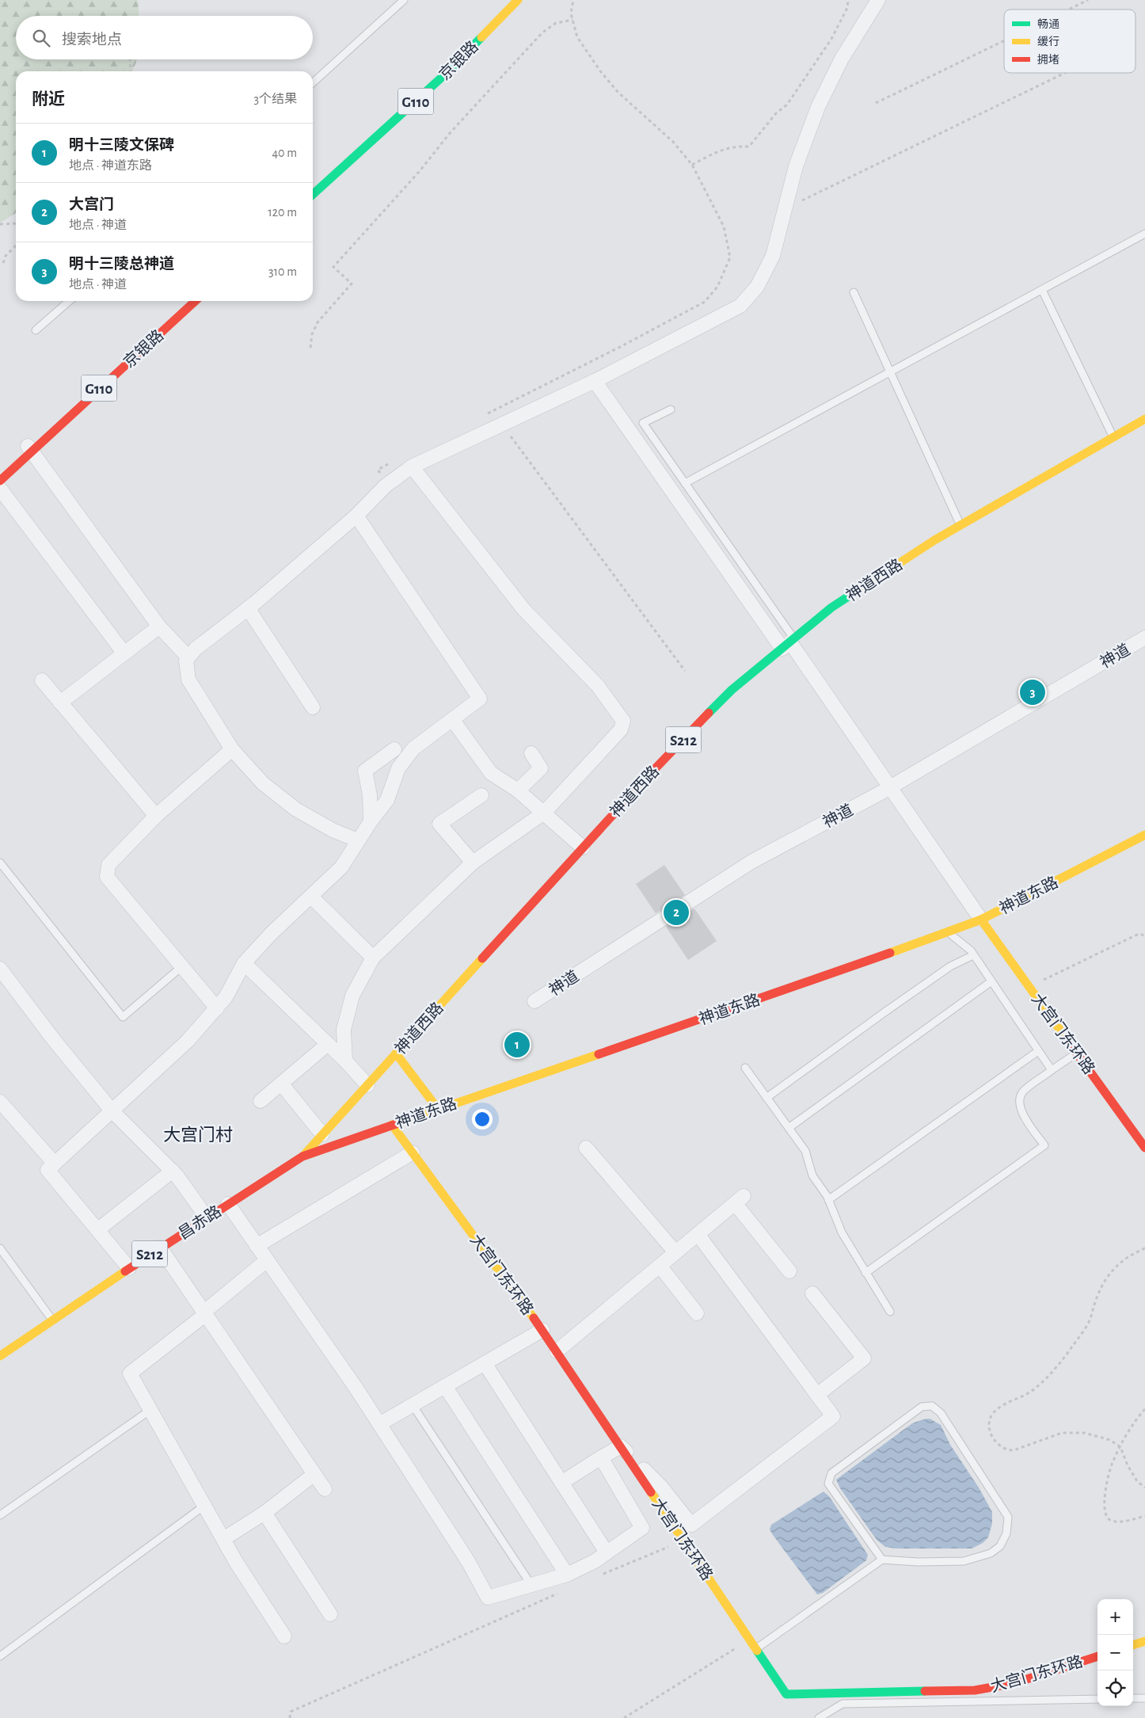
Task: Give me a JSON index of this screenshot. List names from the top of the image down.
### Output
{
  "streets": {
    "main road": [
      "京银路",
      "G110",
      "神道西路",
      "S212",
      "神道东路",
      "大宫门东环路",
      "昌赤路"
    ],
    "street": ["神道"]
  },
  "crossings": [
    ["神道西路", "神道东路"],
    ["神道西路", "昌赤路"],
    ["神道东路", "大宫门东环路"],
    ["神道东路", "昌赤路"]
  ],
  "districts": ["大宫门村"],
  "legend": ["畅通", "缓行", "拥堵"],
  "page": {
    "search": "搜索地点",
    "heading": ["附近", "3个结果"],
    "list": [
      {
        "mark": "1",
        "name": "明十三陵文保碑",
        "note": "地点 · 神道东路",
        "value": "40 m"
      },
      {
        "mark": "2",
        "name": "大宫门",
        "note": "地点 · 神道",
        "value": "120 m"
      },
      {
        "mark": "3",
        "name": "明十三陵总神道",
        "note": "地点 · 神道",
        "value": "310 m"
      }
    ],
    "pins": ["3", "2", "1"],
    "map_buttons": ["+", "−"]
  }
}
